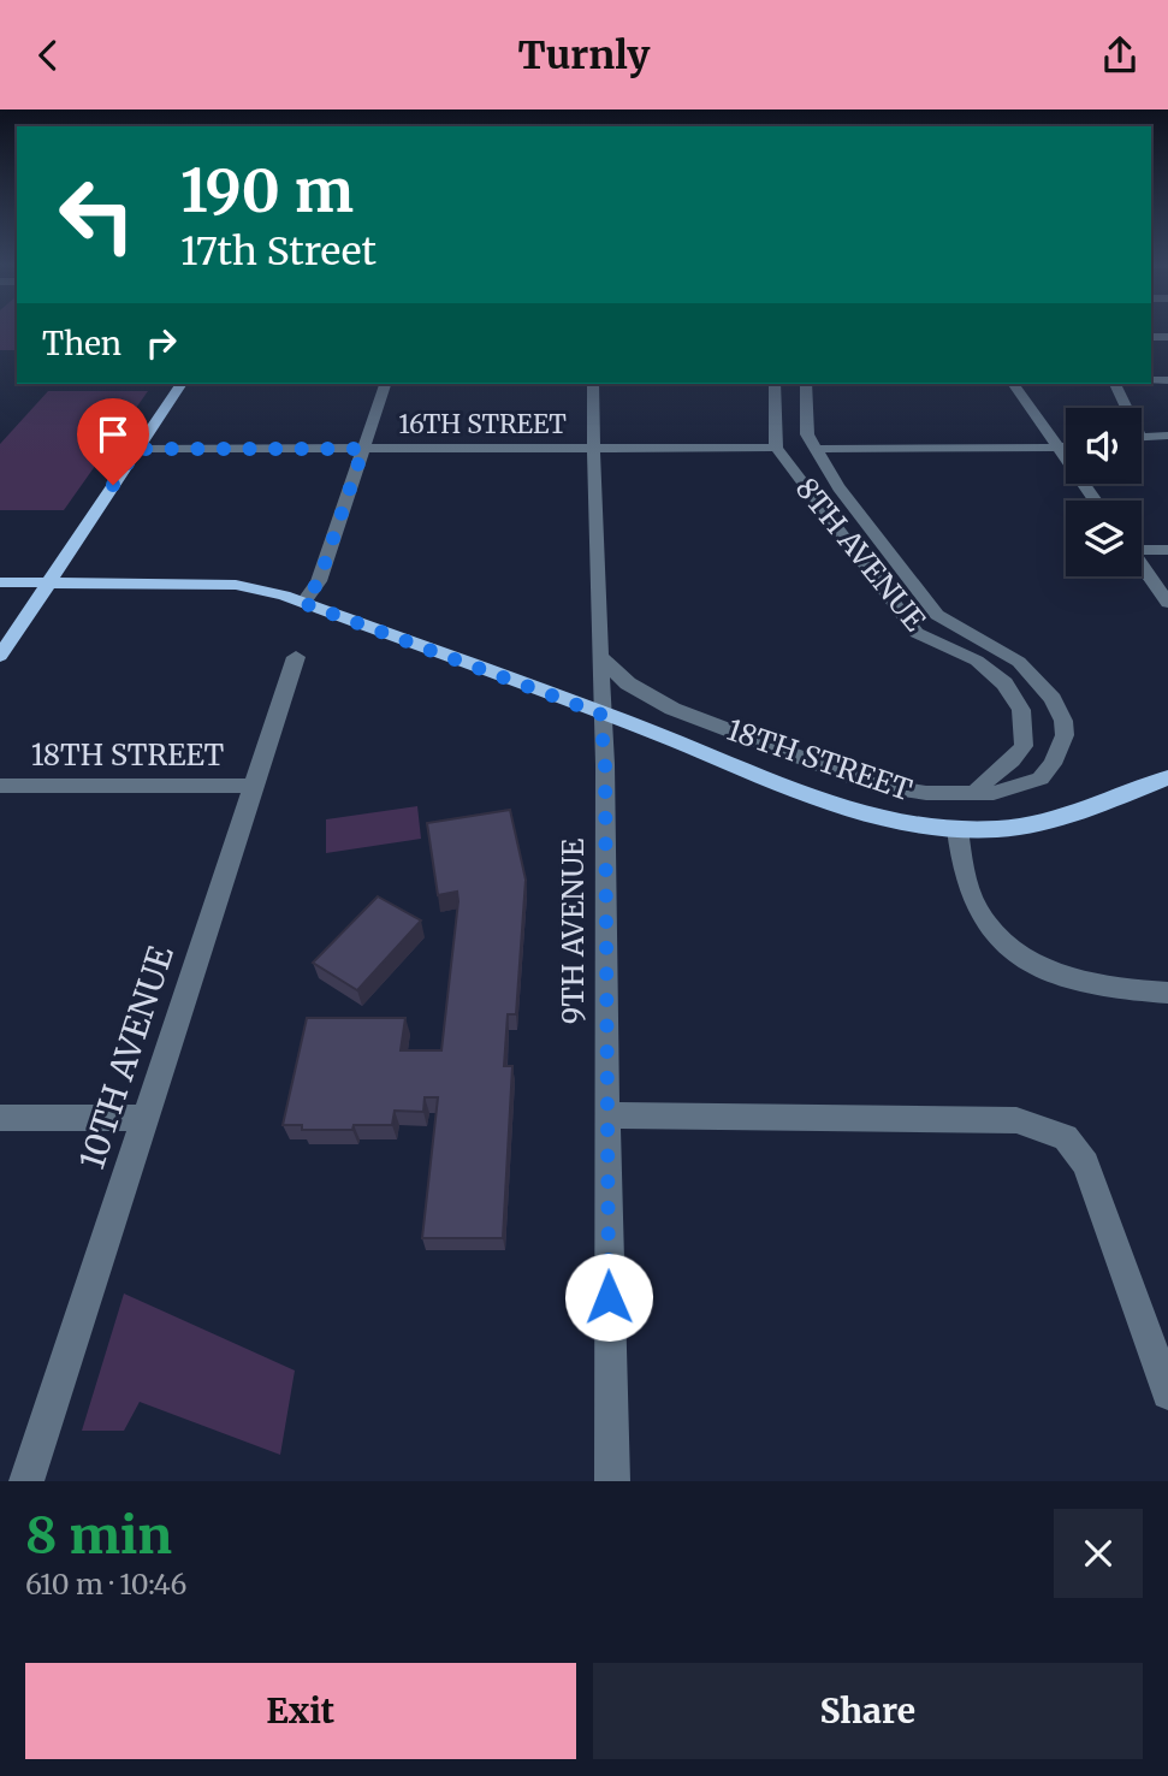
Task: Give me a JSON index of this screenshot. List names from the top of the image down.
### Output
{
  "streets": {
    "main road": ["18TH STREET"],
    "street": [
      "16TH STREET",
      "8TH AVENUE",
      "9TH AVENUE",
      "10TH AVENUE"
    ]
  },
  "crossings": [
    ["16TH STREET", "8TH AVENUE"],
    ["16TH STREET", "9TH AVENUE"],
    ["18TH STREET", "9TH AVENUE"],
    ["18TH STREET", "10TH AVENUE"]
  ],
  "page": {
    "header": "Turnly",
    "turn": ["190 m", "17th Street"],
    "then": "Then",
    "heading": ["8 min", "610 m · 10:46"],
    "buttons": ["Exit", "Share"]
  }
}
